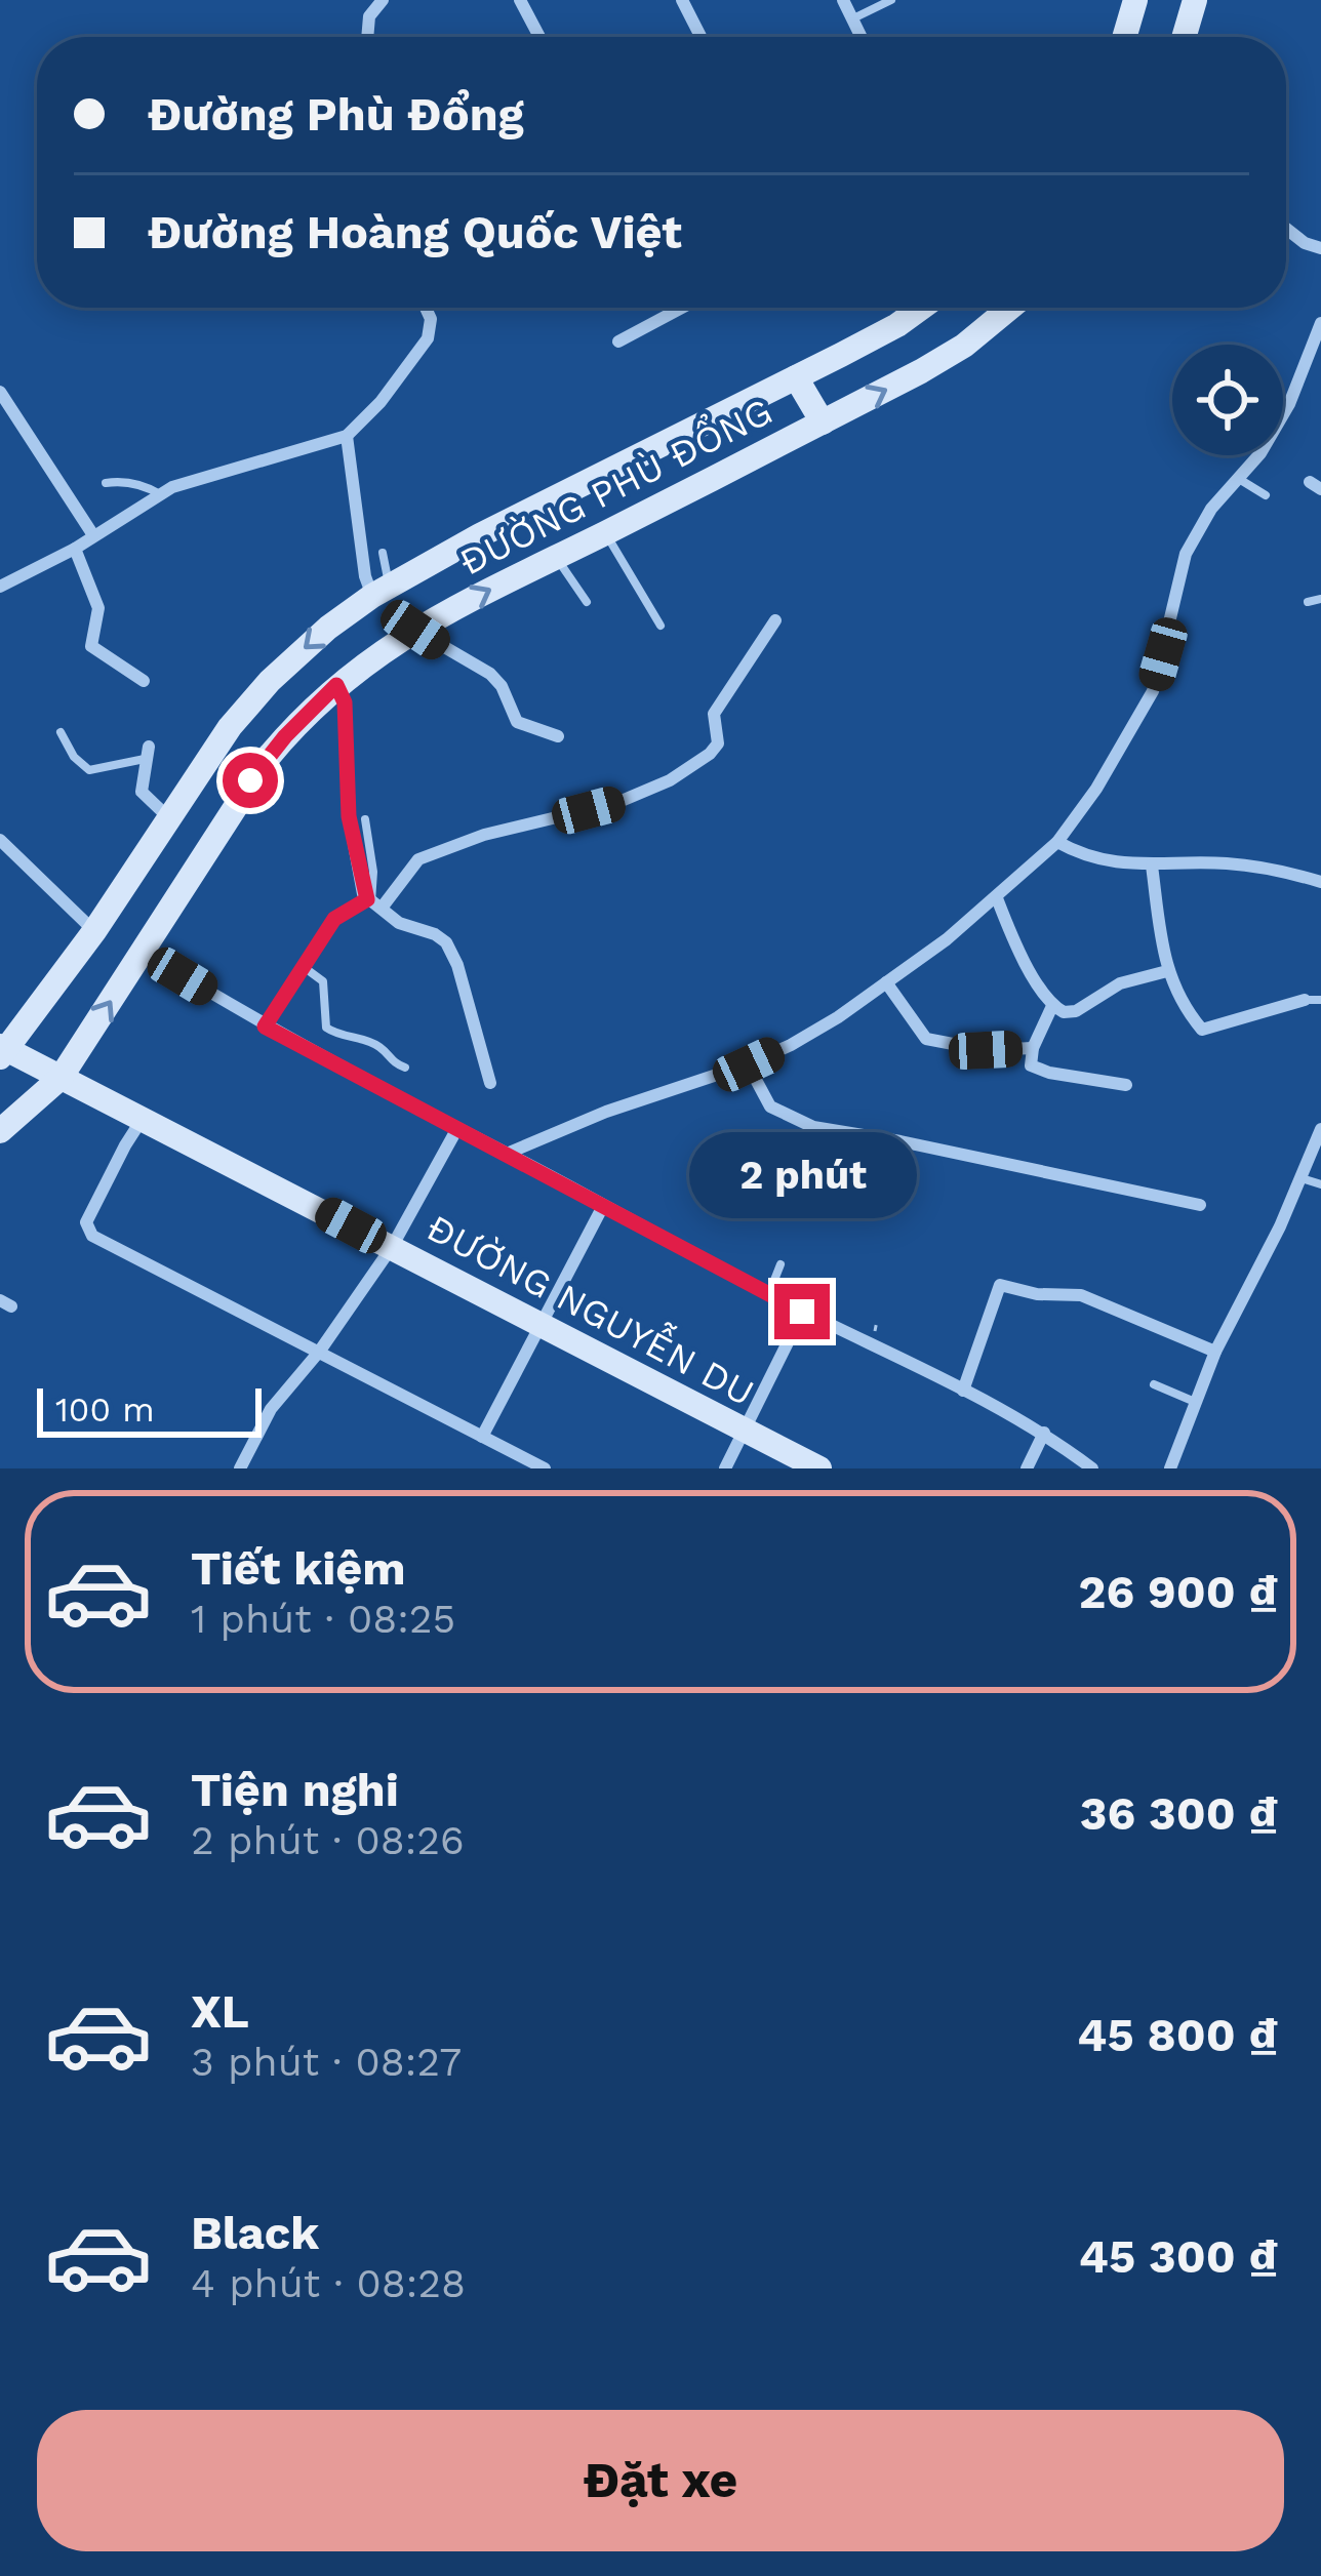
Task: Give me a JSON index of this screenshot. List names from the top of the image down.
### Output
{
  "streets": {
    "main road": ["ĐƯỜNG PHÙ ĐỔNG", "ĐƯỜNG NGUYỄN DU"]
  },
  "crossings": [
    ["ĐƯỜNG PHÙ ĐỔNG", "ĐƯỜNG NGUYỄN DU"]
  ],
  "scale_bar": "100 m",
  "page": {
    "banner": ["Đường Phù Đổng", "Đường Hoàng Quốc Việt"],
    "bubble": "2 phút",
    "scale": "100 m",
    "list": [
      {
        "name": "Tiết kiệm",
        "note": "1 phút · 08:25",
        "value": "26 900 ₫"
      },
      {
        "name": "Tiện nghi",
        "note": "2 phút · 08:26",
        "value": "36 300 ₫"
      },
      {
        "name": "XL",
        "note": "3 phút · 08:27",
        "value": "45 800 ₫"
      },
      {
        "name": "Black",
        "note": "4 phút · 08:28",
        "value": "45 300 ₫"
      }
    ],
    "buttons": "Đặt xe"
  }
}
